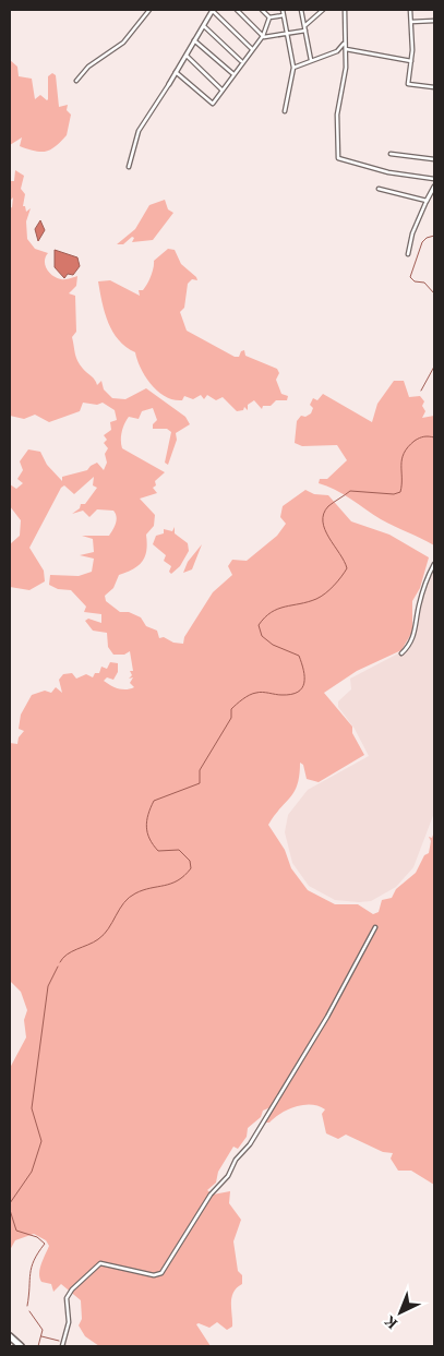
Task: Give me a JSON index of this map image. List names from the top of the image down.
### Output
{
  "north": "bottom left"
}
